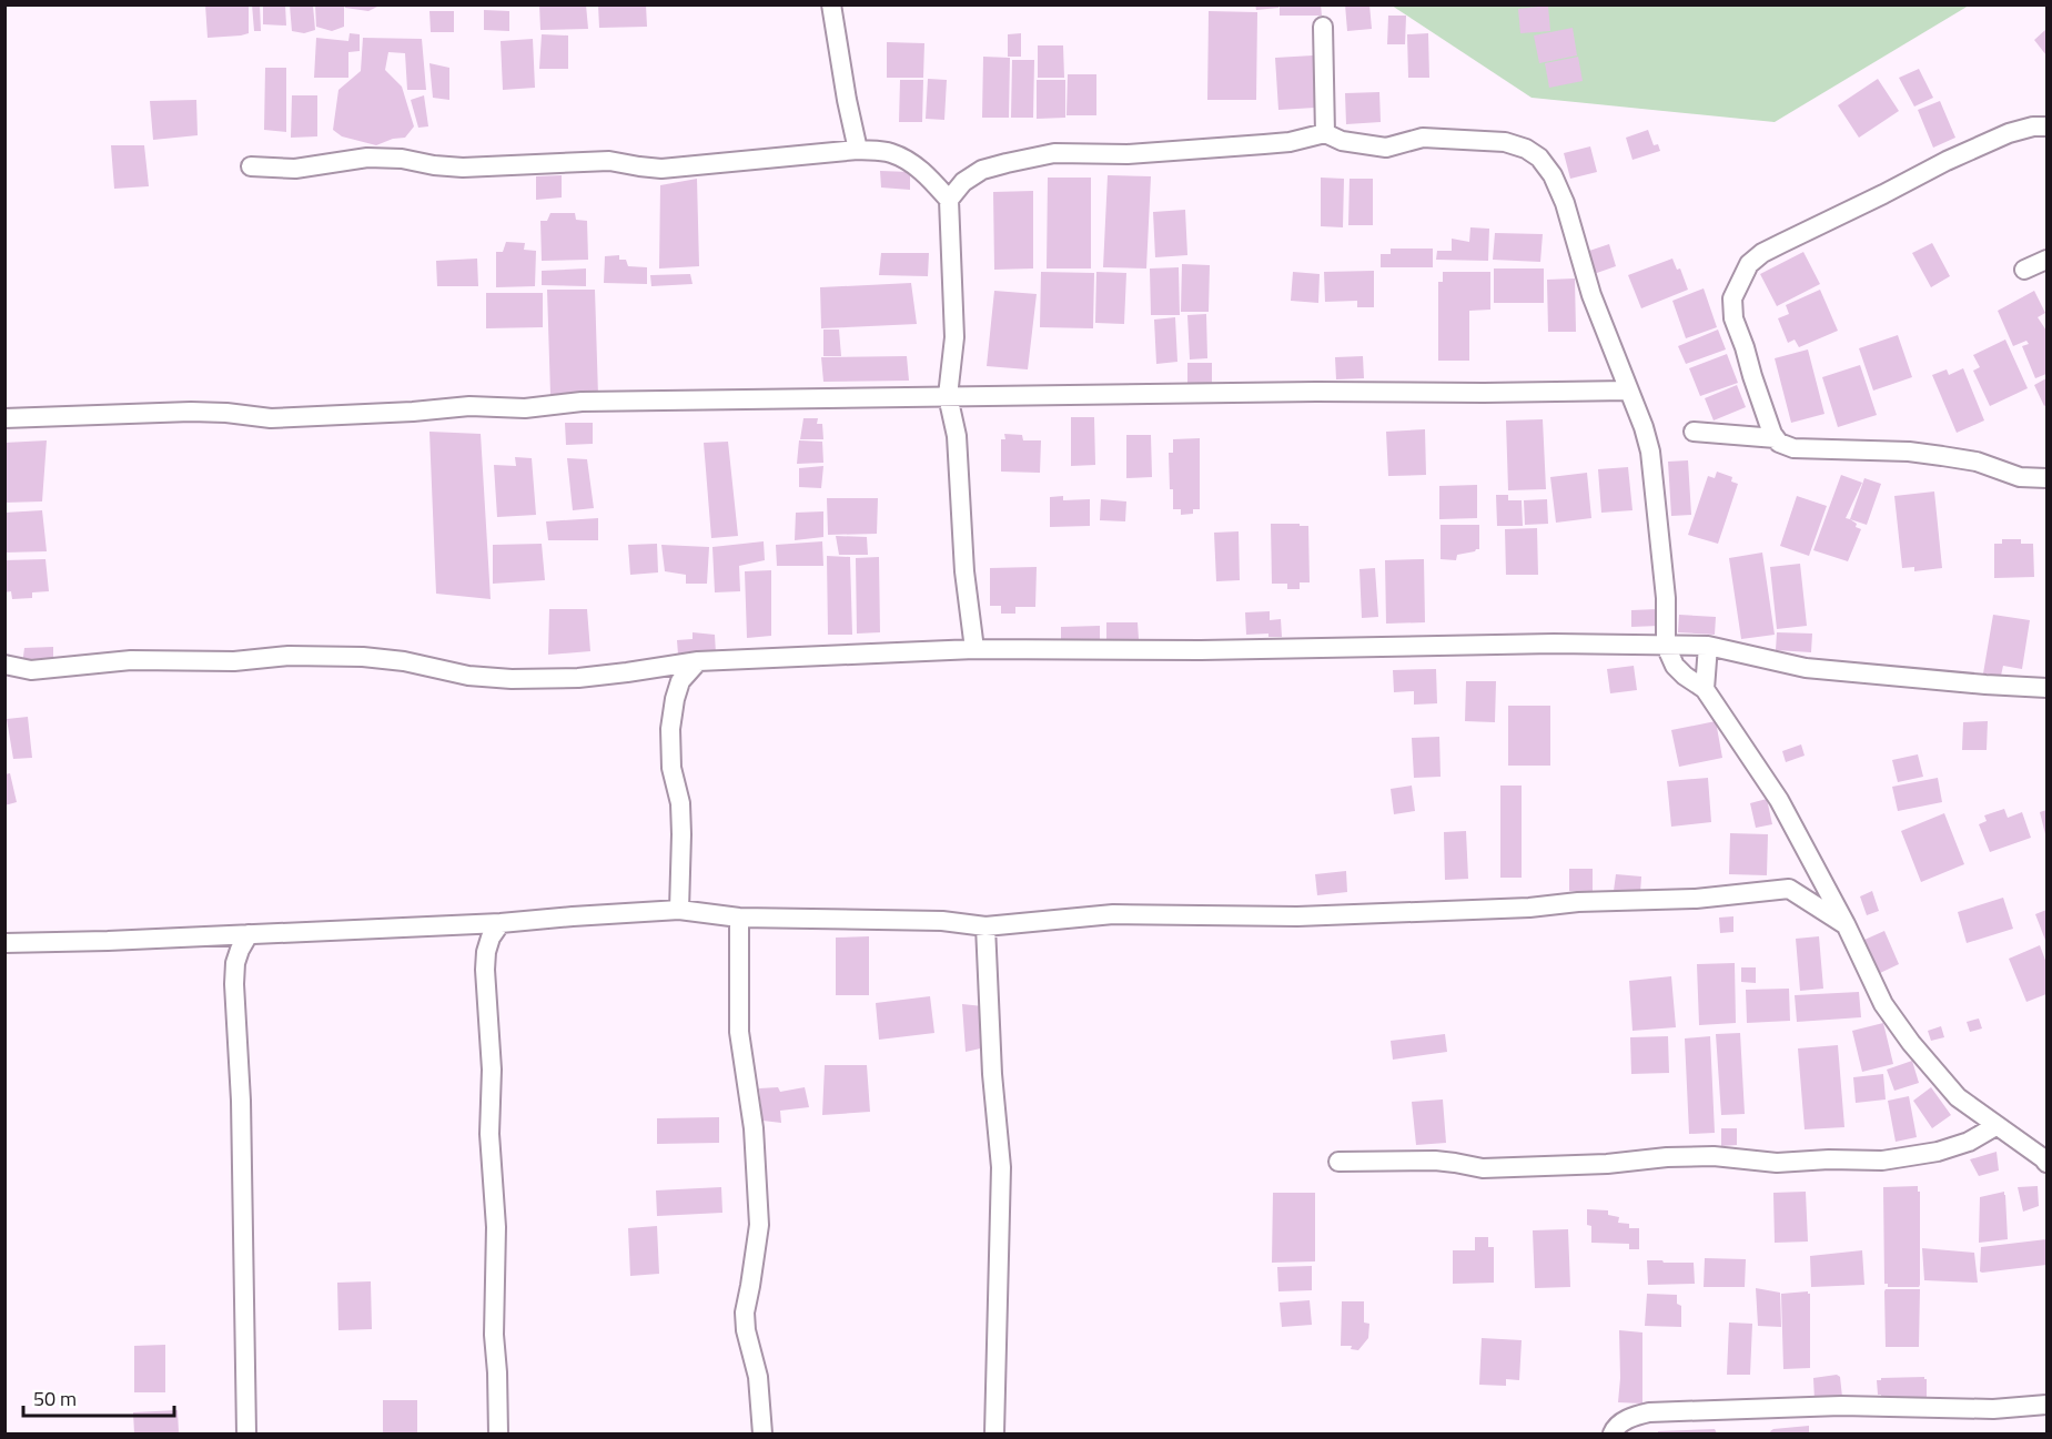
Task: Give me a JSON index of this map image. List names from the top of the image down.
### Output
{
  "scale_bar": "50 m"
}
